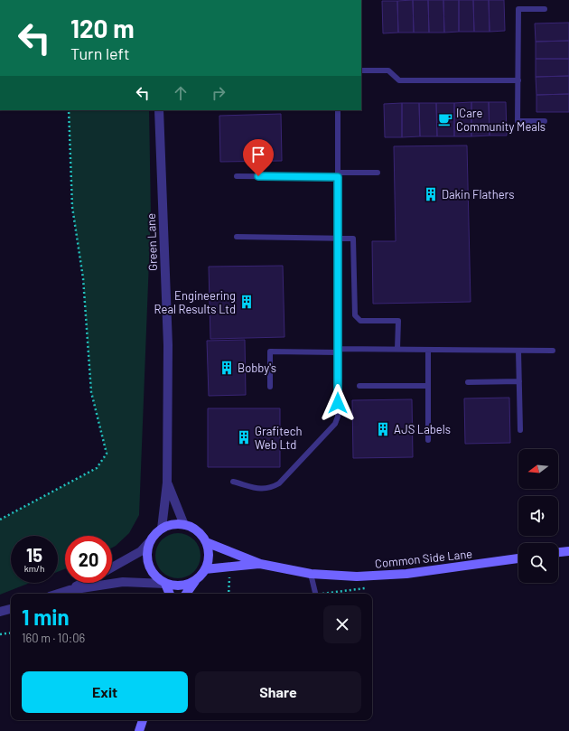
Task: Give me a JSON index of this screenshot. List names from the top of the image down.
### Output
{
  "streets": {
    "main road": ["Common Side Lane"],
    "street": ["Green Lane"]
  },
  "crossings": [
    ["Green Lane", "Common Side Lane"]
  ],
  "places": {
    "cafe": ["ICare Community Meals"],
    "building": [
      "Dakin Flathers",
      "Engineering Real Results Ltd",
      "Bobby's",
      "AJS Labels",
      "Grafitech Web Ltd"
    ]
  },
  "north": "left",
  "page": {
    "turn": ["120 m", "Turn left"],
    "speed": "15 km/h",
    "limit": "20",
    "heading": ["1 min", "160 m · 10:06"],
    "buttons": ["Exit", "Share"]
  }
}
